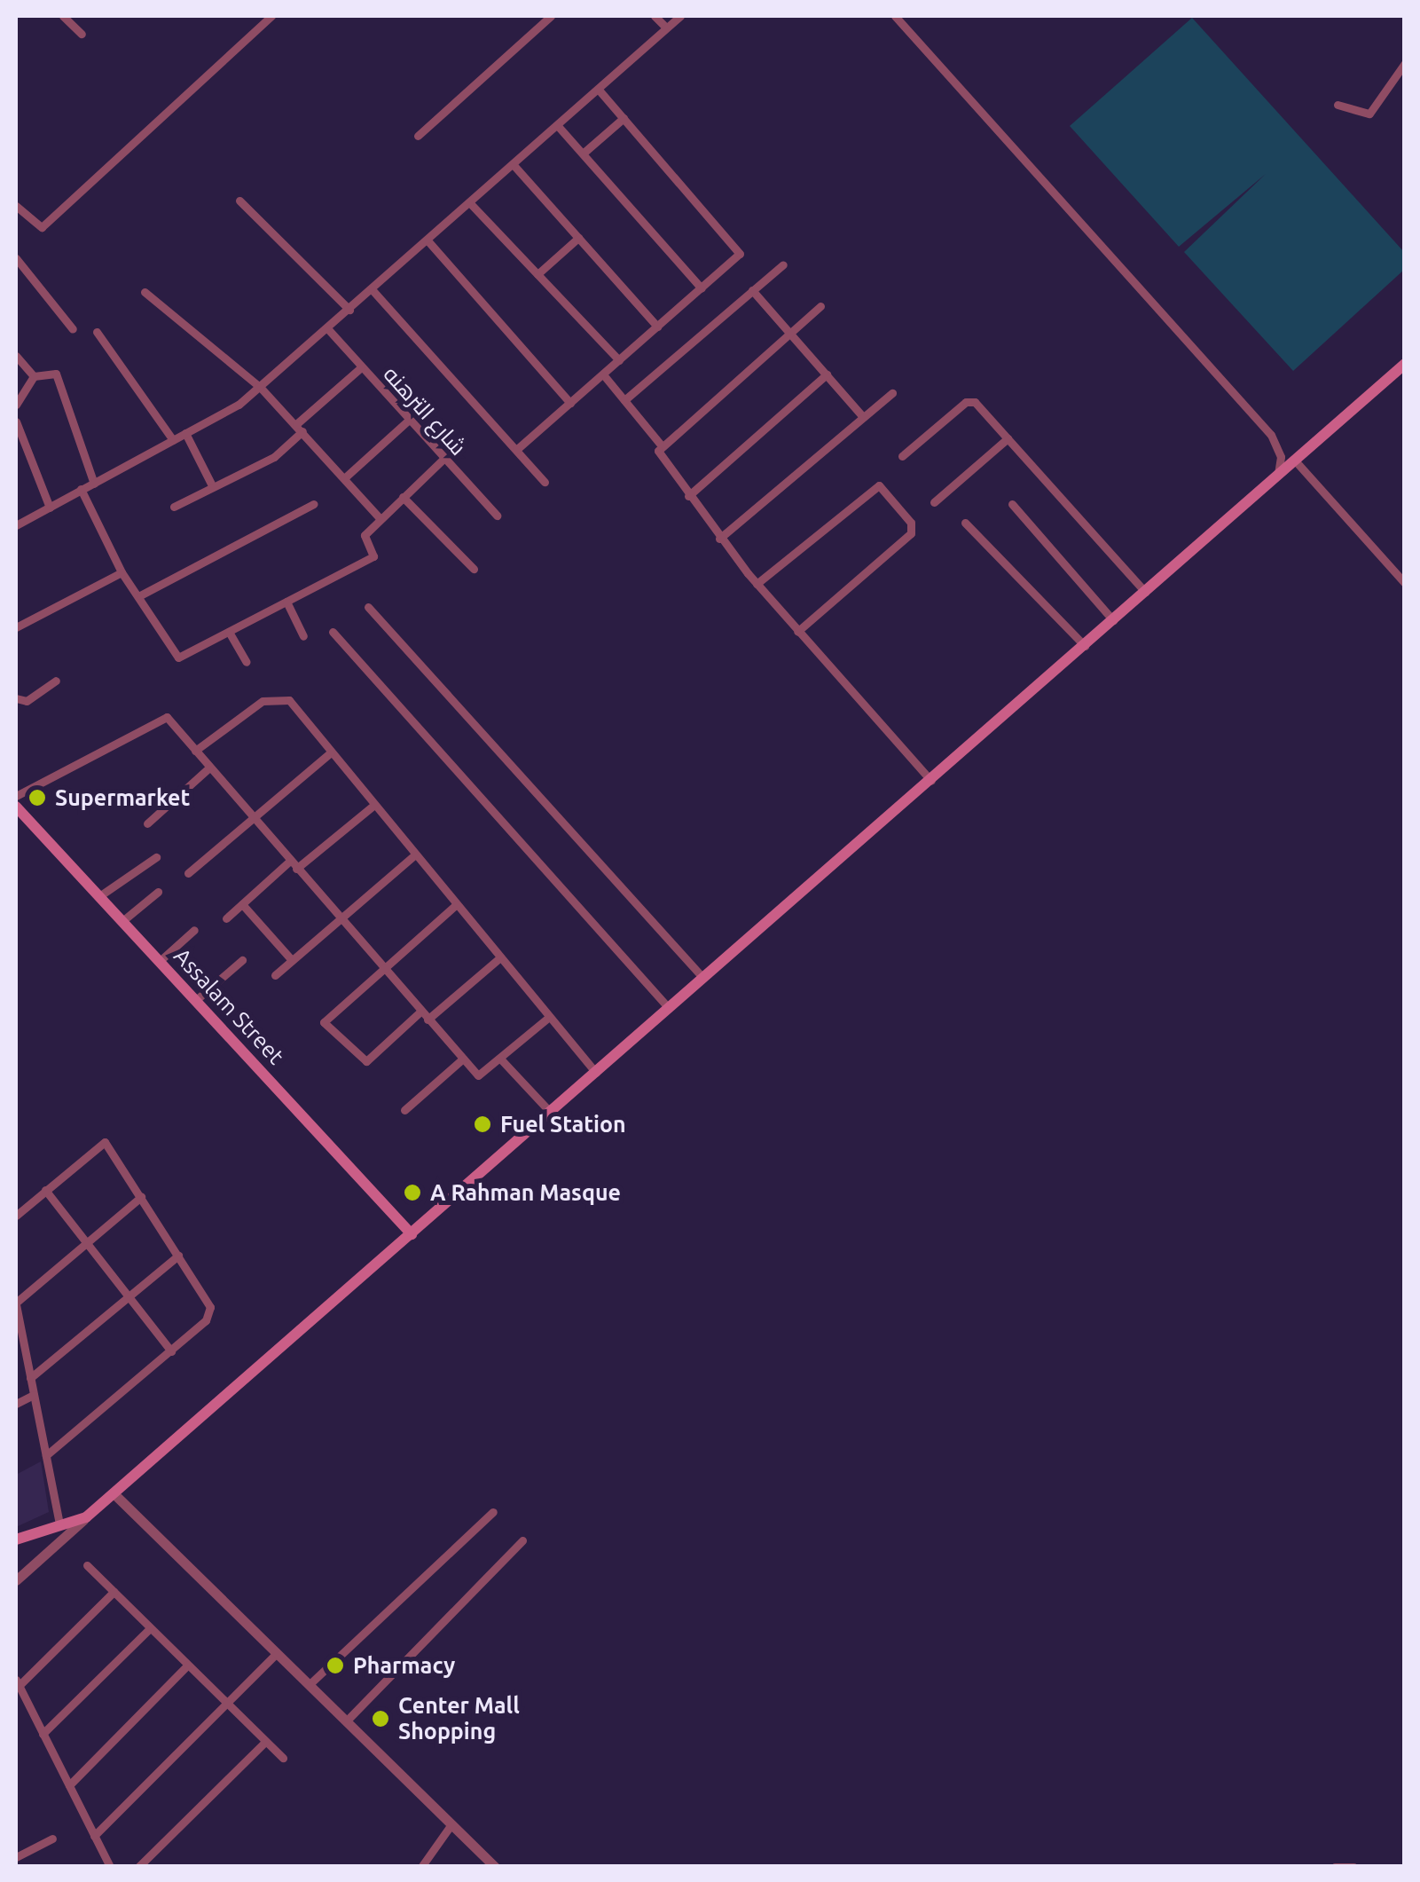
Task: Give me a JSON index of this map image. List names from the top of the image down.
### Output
{
  "streets": {
    "main road": ["Assalam Street"],
    "street": ["شارع الترهنه"]
  },
  "places": [
    "Supermarket",
    "Fuel Station",
    "A Rahman Masque",
    "Pharmacy",
    "Center Mall Shopping"
  ]
}
